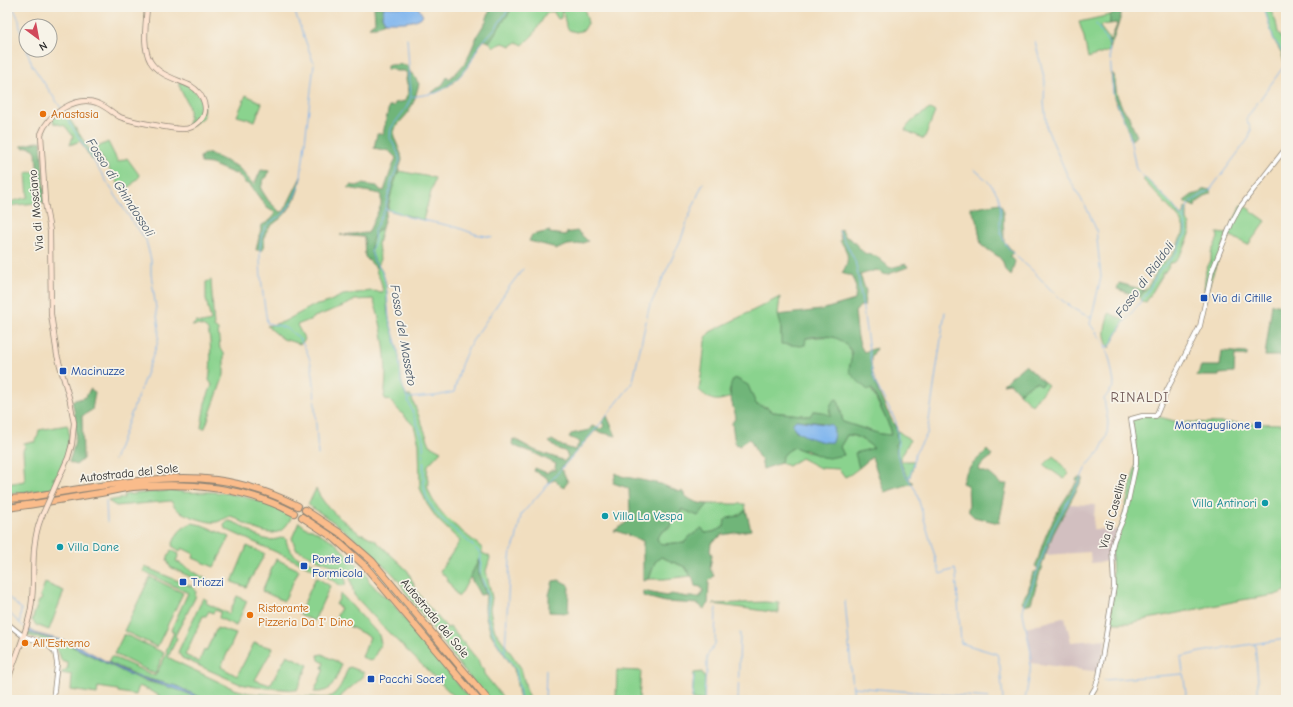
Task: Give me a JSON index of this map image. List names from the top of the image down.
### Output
{
  "streets": {
    "highway": ["Autostrada del Sole"],
    "main road": ["Via di Mosciano"],
    "street": ["Via di Casellina"]
  },
  "districts": ["RINALDI"],
  "water": ["Fosso di Ghindossoli", "Fosso di Rialdoli", "Fosso del Masseto"],
  "places": {
    "other": [
      "Anastasia",
      "Villa Antinori",
      "Villa La Vespa",
      "Villa Dane",
      "Ristorante Pizzeria Da I' Dino",
      "All'Estremo"
    ],
    "transit": [
      "Via di Citille",
      "Macinuzze",
      "Montaguglione",
      "Ponte di Formicola",
      "Triozzi",
      "Pacchi Socet"
    ]
  },
  "north": "bottom right"
}
